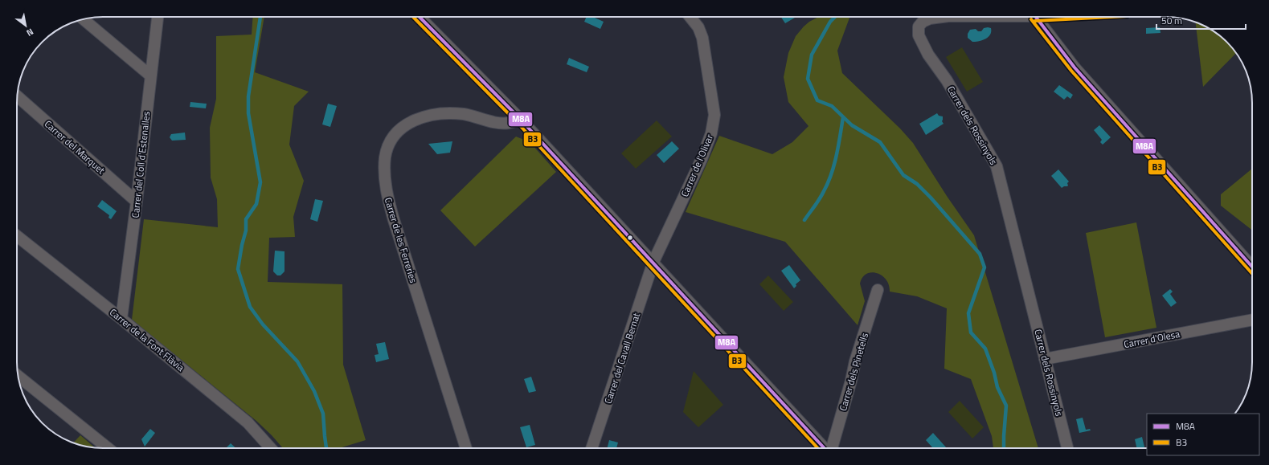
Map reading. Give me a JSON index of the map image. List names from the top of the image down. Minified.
{"streets":{"street":["Carrer dels Rossinyols","Carrer del Marquet","Carrer del Coll d'Estenalles","Carrer de l'Olivar","Carrer de les Ferreries","Carrer d'Olesa","Carrer de la Font Flàvia","Carrer del Cavall Bernat","Carrer dels Pinetells"]},"crossings":[["Carrer dels Rossinyols","Carrer d'Olesa"],["Carrer del Marquet","Carrer del Coll d'Estenalles"],["Carrer del Coll d'Estenalles","Carrer de la Font Flàvia"],["Carrer de l'Olivar","Carrer del Cavall Bernat"]],"lines":["transit line M8A","transit line B3"],"legend":["M8A","B3"],"scale_bar":"50 m","north":"bottom right"}
